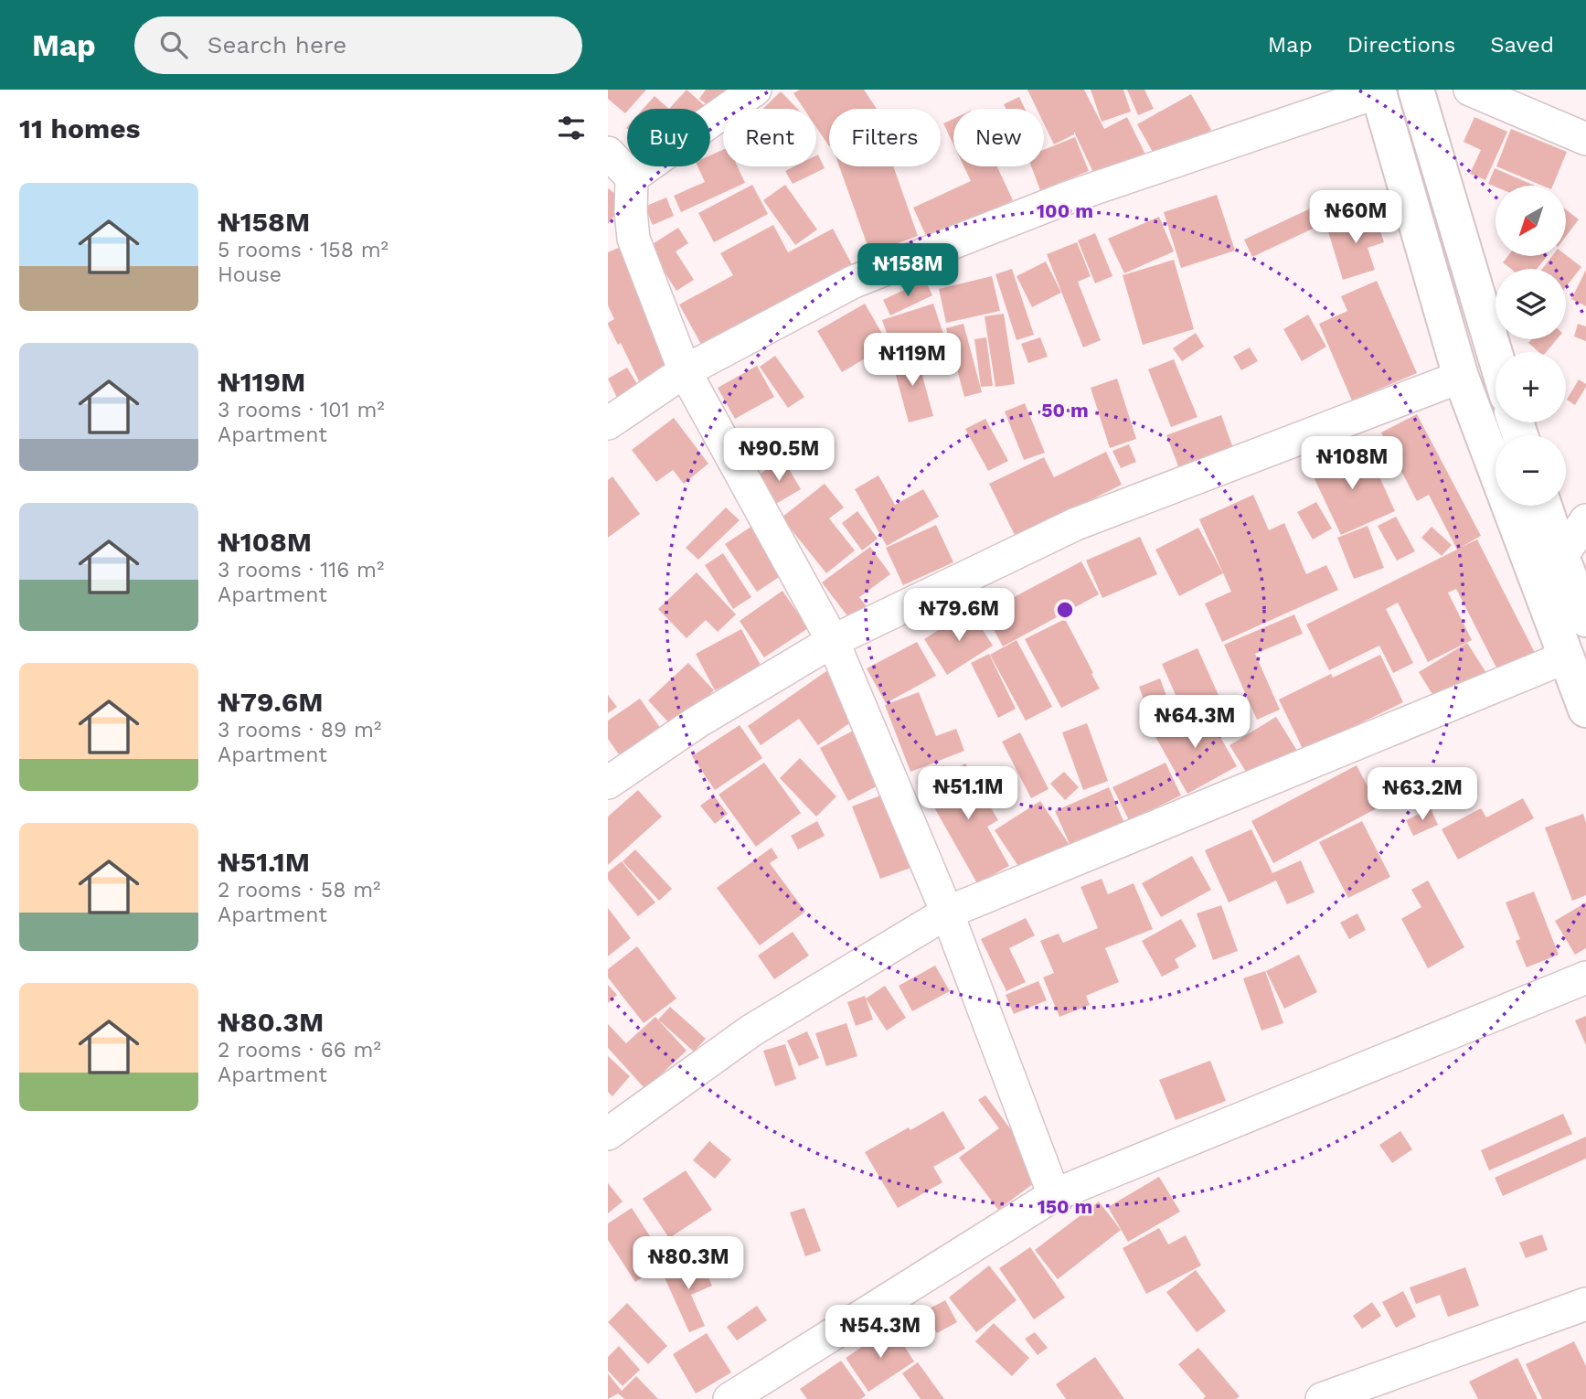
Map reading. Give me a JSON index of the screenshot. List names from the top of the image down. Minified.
{"north":"bottom left","page":{"header":"Map","search":"Search here","nav":["Map","Directions","Saved"],"heading":"11 homes","chip":["Buy","Rent","Filters","New"],"list":[{"name":"₦158M","note":"5 rooms · 158 m² · House"},{"name":"₦119M","note":"3 rooms · 101 m² · Apartment"},{"name":"₦108M","note":"3 rooms · 116 m² · Apartment"},{"name":"₦79.6M","note":"3 rooms · 89 m² · Apartment"},{"name":"₦51.1M","note":"2 rooms · 58 m² · Apartment"},{"name":"₦80.3M","note":"2 rooms · 66 m² · Apartment"}],"map_buttons":["+","−"],"price":["₦60M","₦158M","₦119M","₦90.5M","₦108M","₦79.6M","₦64.3M","₦51.1M","₦63.2M","₦80.3M","₦54.3M"]},"rings":["100 m","50 m","150 m"]}
